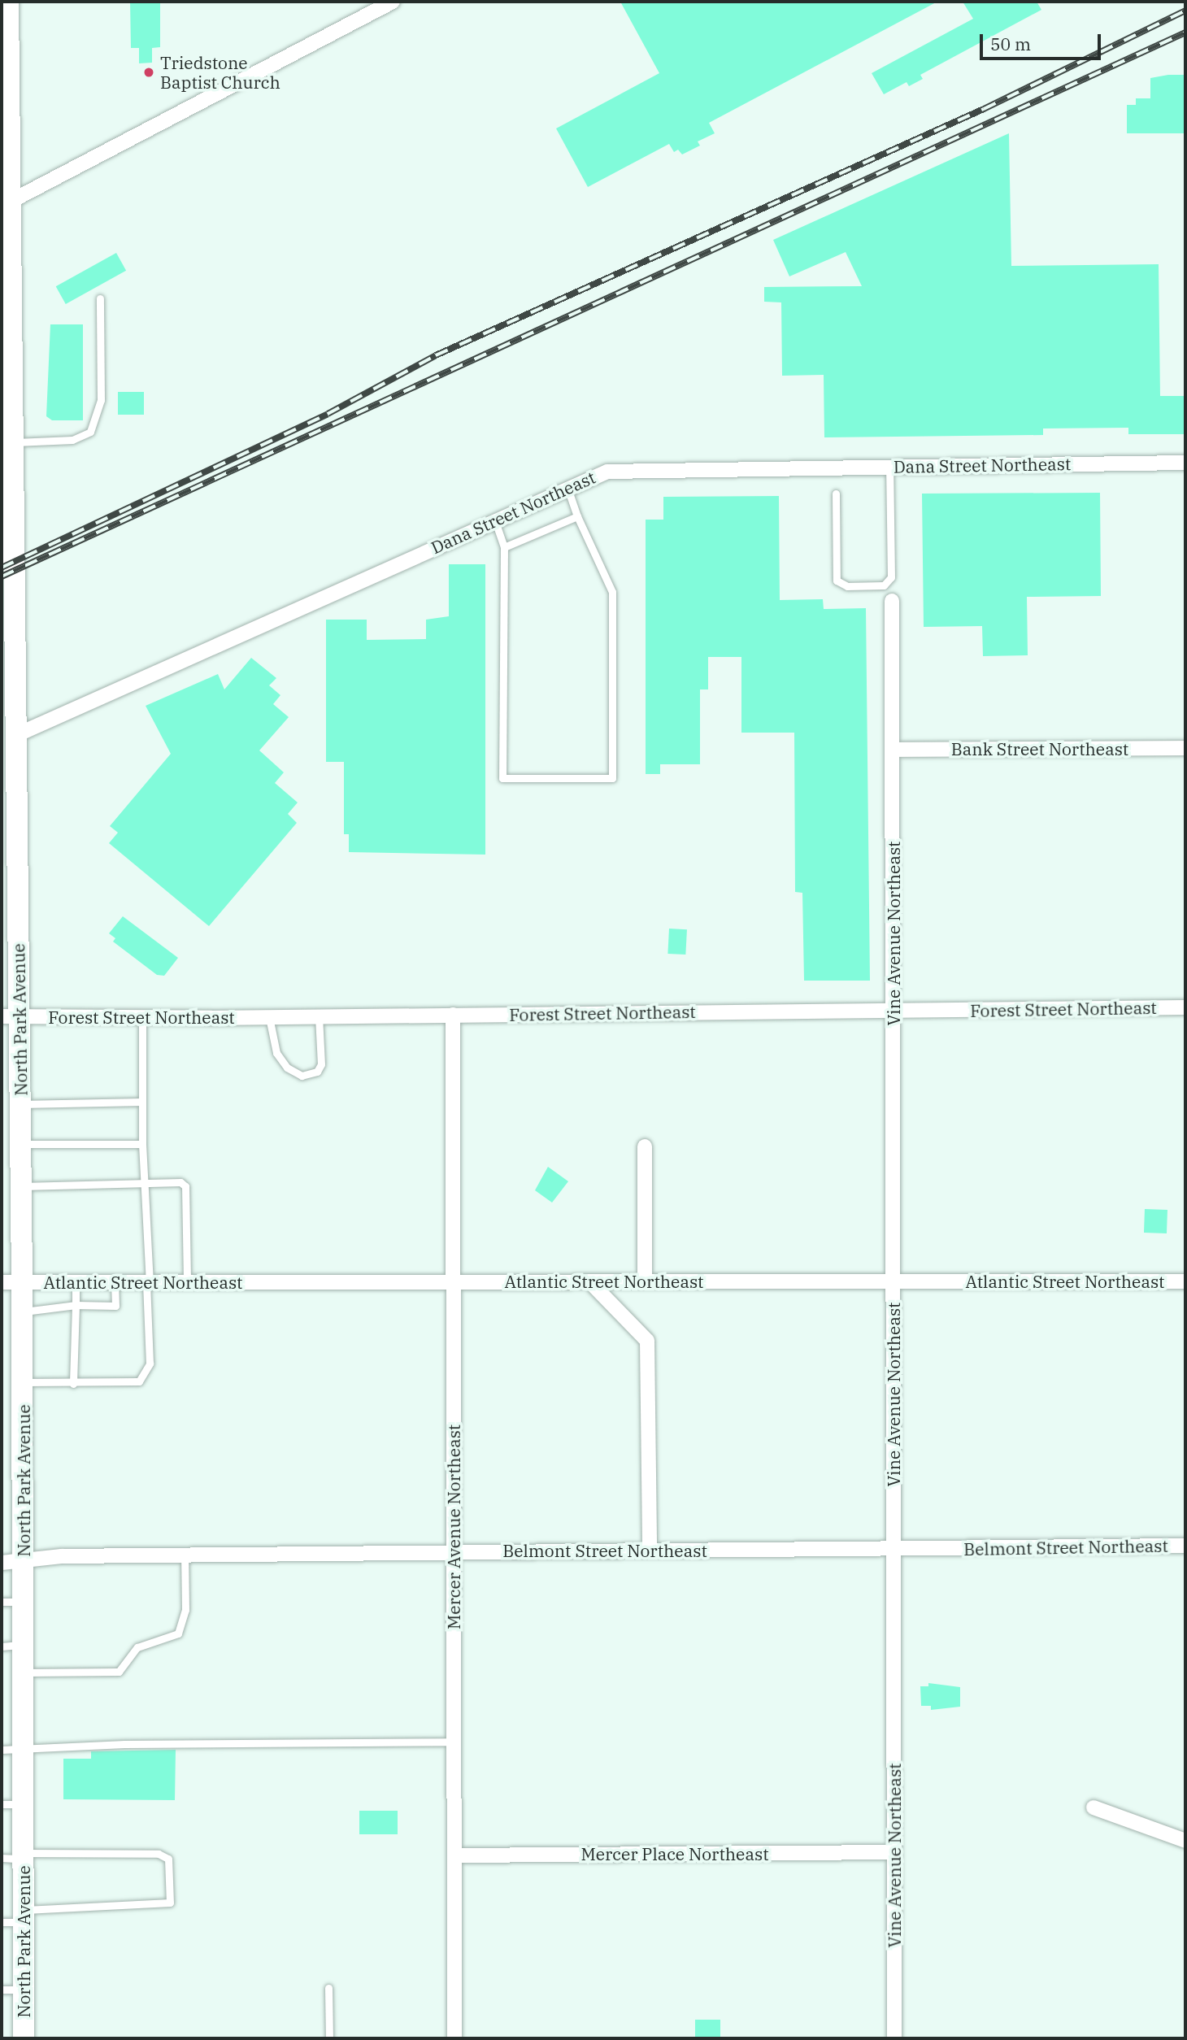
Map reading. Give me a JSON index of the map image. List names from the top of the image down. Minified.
{"streets":{"street":["Dana Street Northeast","Bank Street Northeast","Vine Avenue Northeast","Forest Street Northeast","North Park Avenue","Atlantic Street Northeast","Mercer Avenue Northeast","Belmont Street Northeast","Mercer Place Northeast"]},"crossings":[["Dana Street Northeast","North Park Avenue"],["Bank Street Northeast","Vine Avenue Northeast"],["Vine Avenue Northeast","Forest Street Northeast"],["Vine Avenue Northeast","Atlantic Street Northeast"],["Vine Avenue Northeast","Belmont Street Northeast"],["Vine Avenue Northeast","Mercer Place Northeast"],["Forest Street Northeast","North Park Avenue"],["Forest Street Northeast","Mercer Avenue Northeast"],["North Park Avenue","Atlantic Street Northeast"],["North Park Avenue","Belmont Street Northeast"],["Atlantic Street Northeast","Mercer Avenue Northeast"],["Mercer Avenue Northeast","Belmont Street Northeast"],["Mercer Avenue Northeast","Mercer Place Northeast"]],"places":["Triedstone Baptist Church"],"scale_bar":"50 m"}
